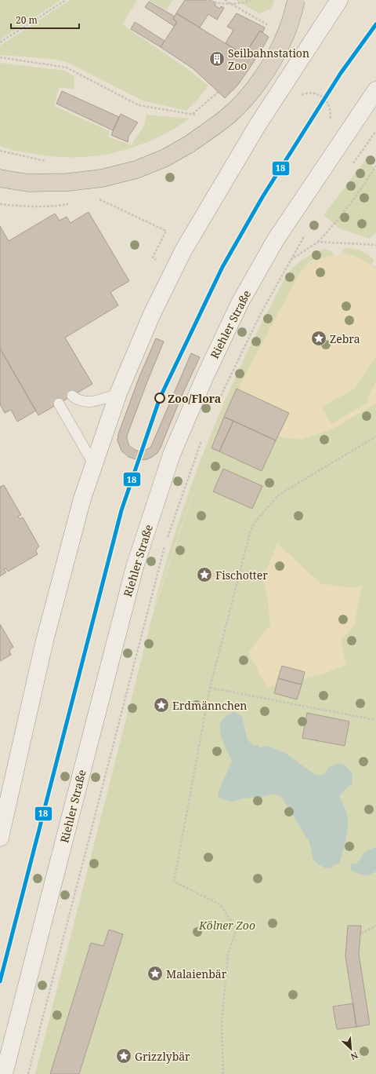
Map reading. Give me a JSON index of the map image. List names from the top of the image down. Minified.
{"streets":{"main road":["Riehler Straße"]},"parks":["Kölner Zoo"],"places":{"building":["Seilbahnstation Zoo"],"place":["Zebra","Fischotter","Erdmännchen","Malaienbär","Grizzlybär"],"other":["Zoo/Flora"]},"lines":["transit line 18"],"scale_bar":"20 m","north":"bottom right"}
